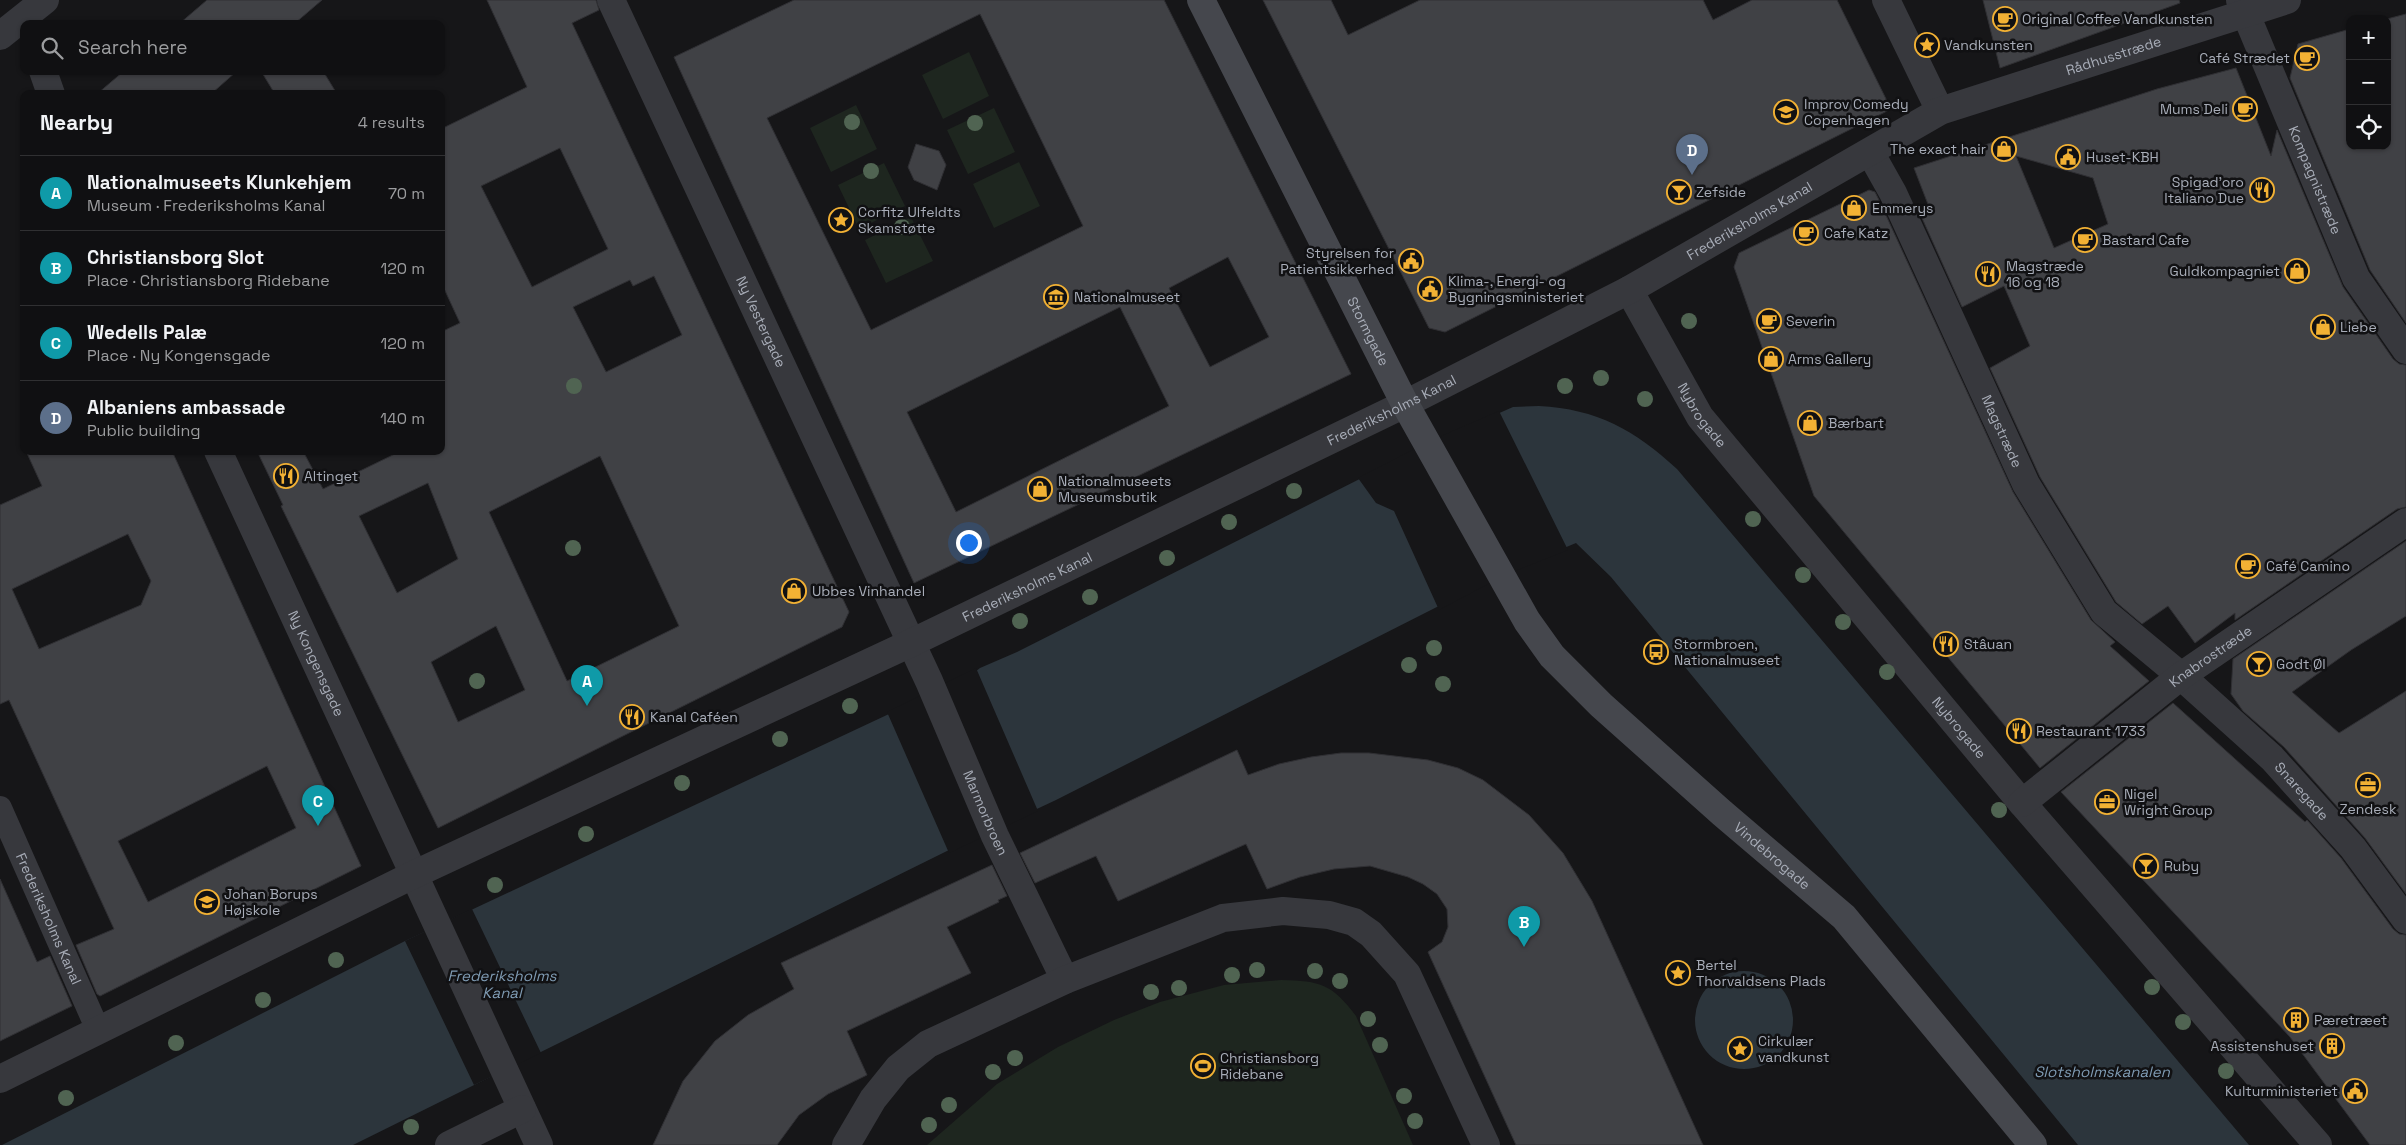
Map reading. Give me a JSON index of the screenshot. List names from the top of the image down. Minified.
{"streets":{"street":["Rådhusstræde","Kompagnistræde","Frederiksholms Kanal","Ny Vestergade","Stormgade","Nybrogade","Magstræde","Knabrostræde","Ny Kongensgade","Snaregade","Marmorbroen","Vindebrogade"]},"crossings":[["Rådhusstræde","Kompagnistræde"],["Rådhusstræde","Frederiksholms Kanal"],["Frederiksholms Kanal","Ny Vestergade"],["Frederiksholms Kanal","Stormgade"],["Frederiksholms Kanal","Nybrogade"],["Frederiksholms Kanal","Magstræde"],["Frederiksholms Kanal","Ny Kongensgade"],["Frederiksholms Kanal","Marmorbroen"],["Ny Vestergade","Marmorbroen"],["Stormgade","Vindebrogade"],["Nybrogade","Knabrostræde"],["Magstræde","Knabrostræde"],["Magstræde","Snaregade"],["Knabrostræde","Snaregade"]],"water":["Frederiksholms Kanal","Slotsholmskanalen"],"places":{"cafe":["Original Coffee Vandkunsten","Café Strædet","Mums Deli","Cafe Katz","Bastard Cafe","Severin","Café Camino"],"place":["Vandkunsten","Corfitz Ulfeldts Skamstøtte","Bertel Thorvaldsens Plads","Cirkulær vandkunst"],"school or university":["Improv Comedy Copenhagen","Johan Borups Højskole"],"shop":["The exact hair","Emmerys","Guldkompagniet","Liebe","Arms Gallery","Bærbart","Nationalmuseets Museumsbutik","Ubbes Vinhandel"],"public building":["Huset-KBH","Styrelsen for Patientsikkerhed","Klima-, Energi- og Bygningsministeriet","Kulturministeriet"],"restaurant":["Spigad'oro Italiano Due","Magstræde 16 og 18","Altinget","Stâuan","Kanal Caféen","Restaurant 1733"],"bar":["Zefside","Godt Øl","Ruby"],"museum":["Nationalmuseet"],"bus stop":["Stormbroen, Nationalmuseet"],"office":["Zendesk","Nigel Wright Group"],"building":["Pæretræet","Assistenshuset"],"sports":["Christiansborg Ridebane"]},"page":{"map_buttons":["+","−"],"search":"Search here","heading":["Nearby","4 results"],"pins":["D","A","C","B"],"list":[{"mark":"A","name":"Nationalmuseets Klunkehjem","note":"Museum · Frederiksholms Kanal","value":"70 m"},{"mark":"B","name":"Christiansborg Slot","note":"Place · Christiansborg Ridebane","value":"120 m"},{"mark":"C","name":"Wedells Palæ","note":"Place · Ny Kongensgade","value":"120 m"},{"mark":"D","name":"Albaniens ambassade","note":"Public building","value":"140 m"}]}}
